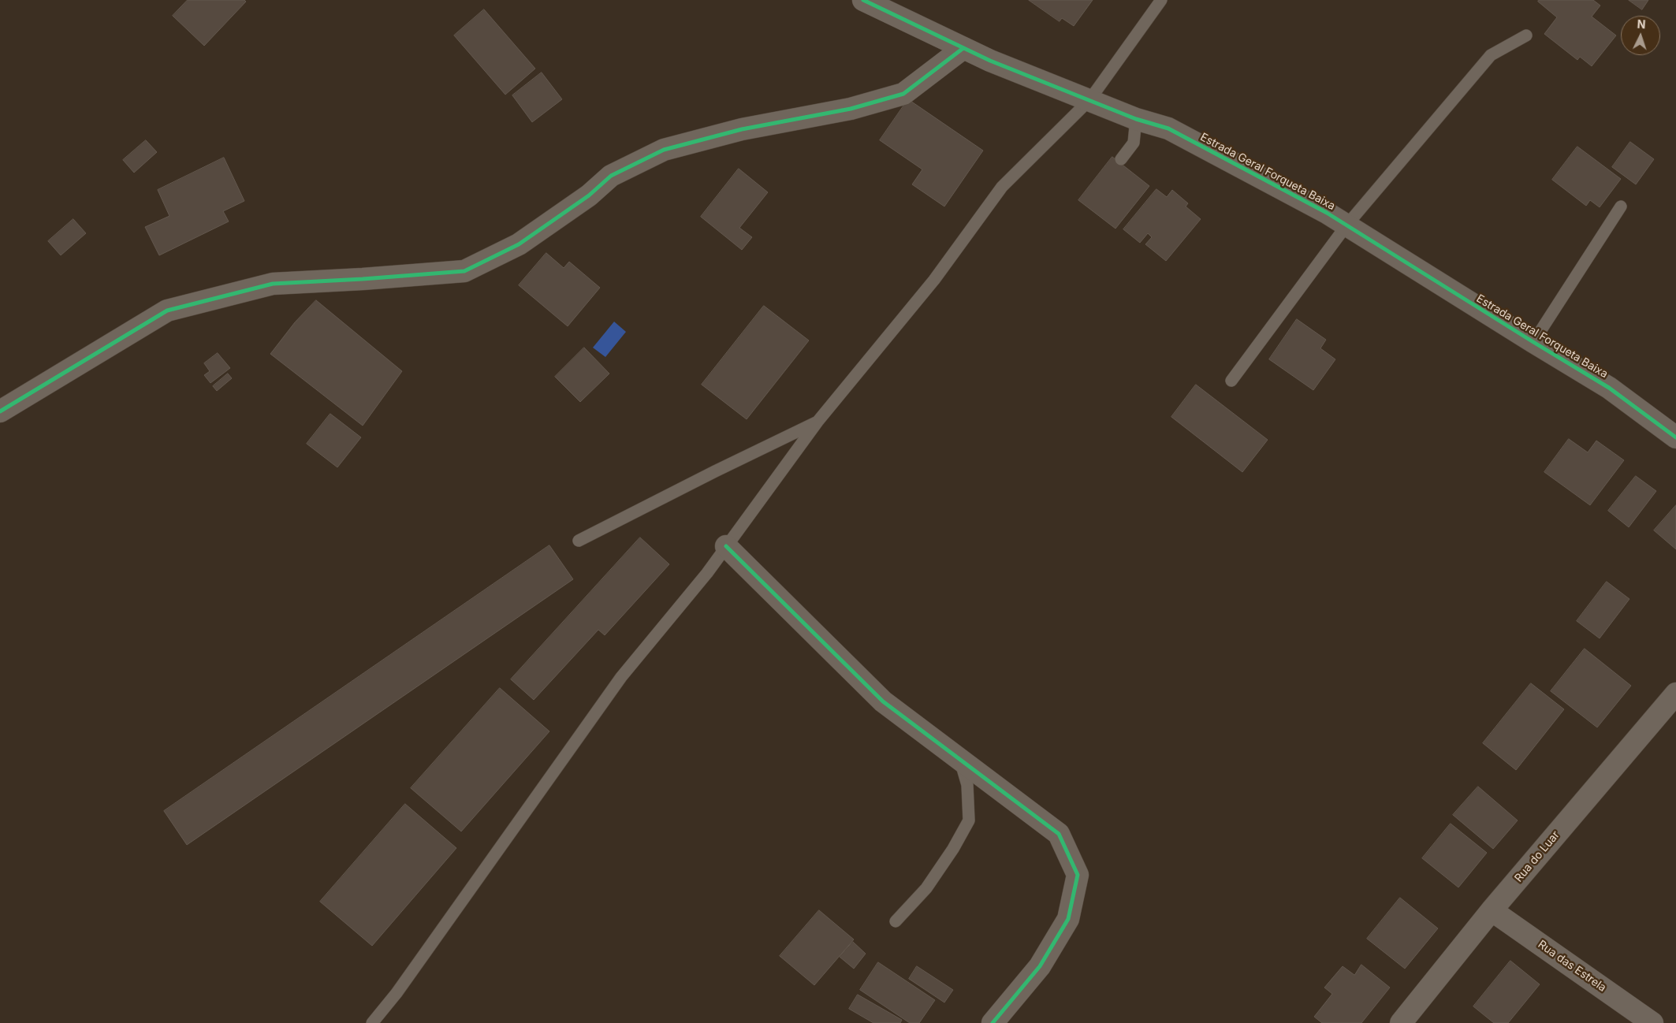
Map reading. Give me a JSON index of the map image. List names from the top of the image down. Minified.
{"streets":{"street":["Estrada Geral Forqueta Baixa","Rua do Luar","Rua das Estrela"]},"crossings":[["Rua do Luar","Rua das Estrela"]],"north":"top"}
